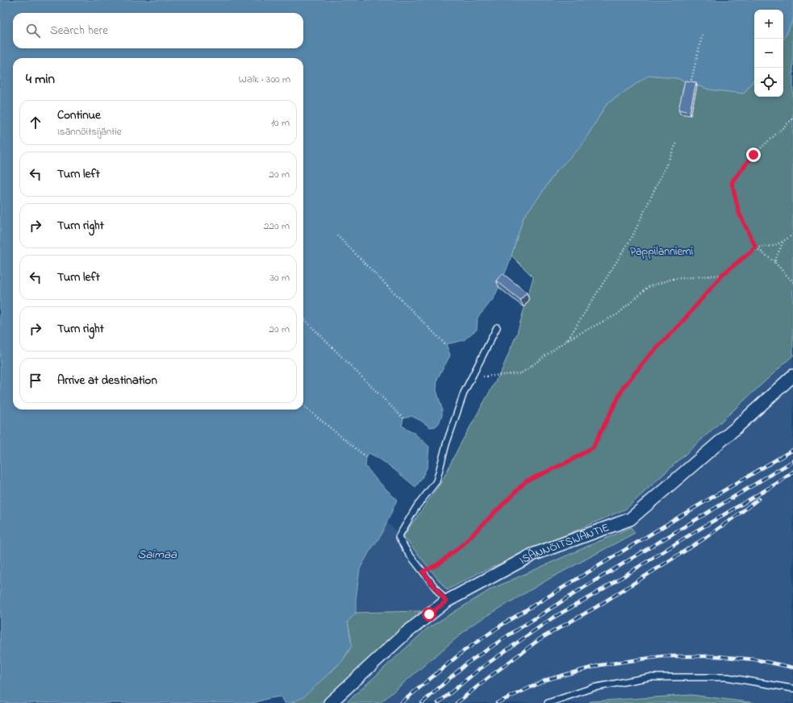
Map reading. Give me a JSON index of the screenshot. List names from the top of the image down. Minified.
{"streets":{"street":["ISÄNNÖITSIJÄNTIE"]},"water":["Saimaa"],"parks":["Pappilanniemi"],"page":{"map_buttons":["+","−"],"search":"Search here","heading":["4 min","Walk · 300 m"],"list":[["Continue","Isännöitsijäntie","10 m"],["Turn left","20 m"],["Turn right","220 m"],["Turn left","30 m"],["Turn right","20 m"],"Arrive at destination"]}}
